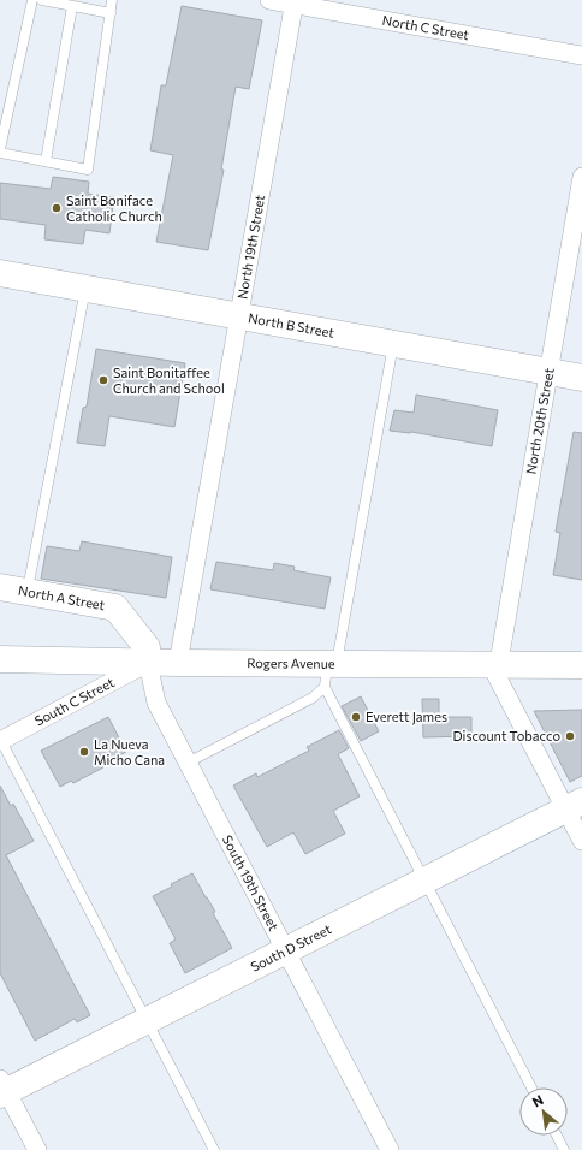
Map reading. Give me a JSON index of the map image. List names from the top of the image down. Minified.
{"streets":{"street":["North C Street","North 19th Street","North B Street","North 20th Street","North A Street","Rogers Avenue","South C Street","South 19th Street","South D Street"]},"crossings":[["North C Street","North 19th Street"],["North 19th Street","North B Street"],["North 19th Street","Rogers Avenue"],["North B Street","North 20th Street"],["North 20th Street","Rogers Avenue"],["North 20th Street","South D Street"],["North A Street","Rogers Avenue"],["North A Street","South C Street"],["North A Street","South 19th Street"],["Rogers Avenue","South C Street"],["Rogers Avenue","South 19th Street"],["South C Street","South 19th Street"],["South 19th Street","South D Street"]],"places":["Saint Boniface Catholic Church","Saint Bonitaffee Church and School","Everett James","Discount Tobacco","La Nueva Micho Cana"],"north":"top left"}
